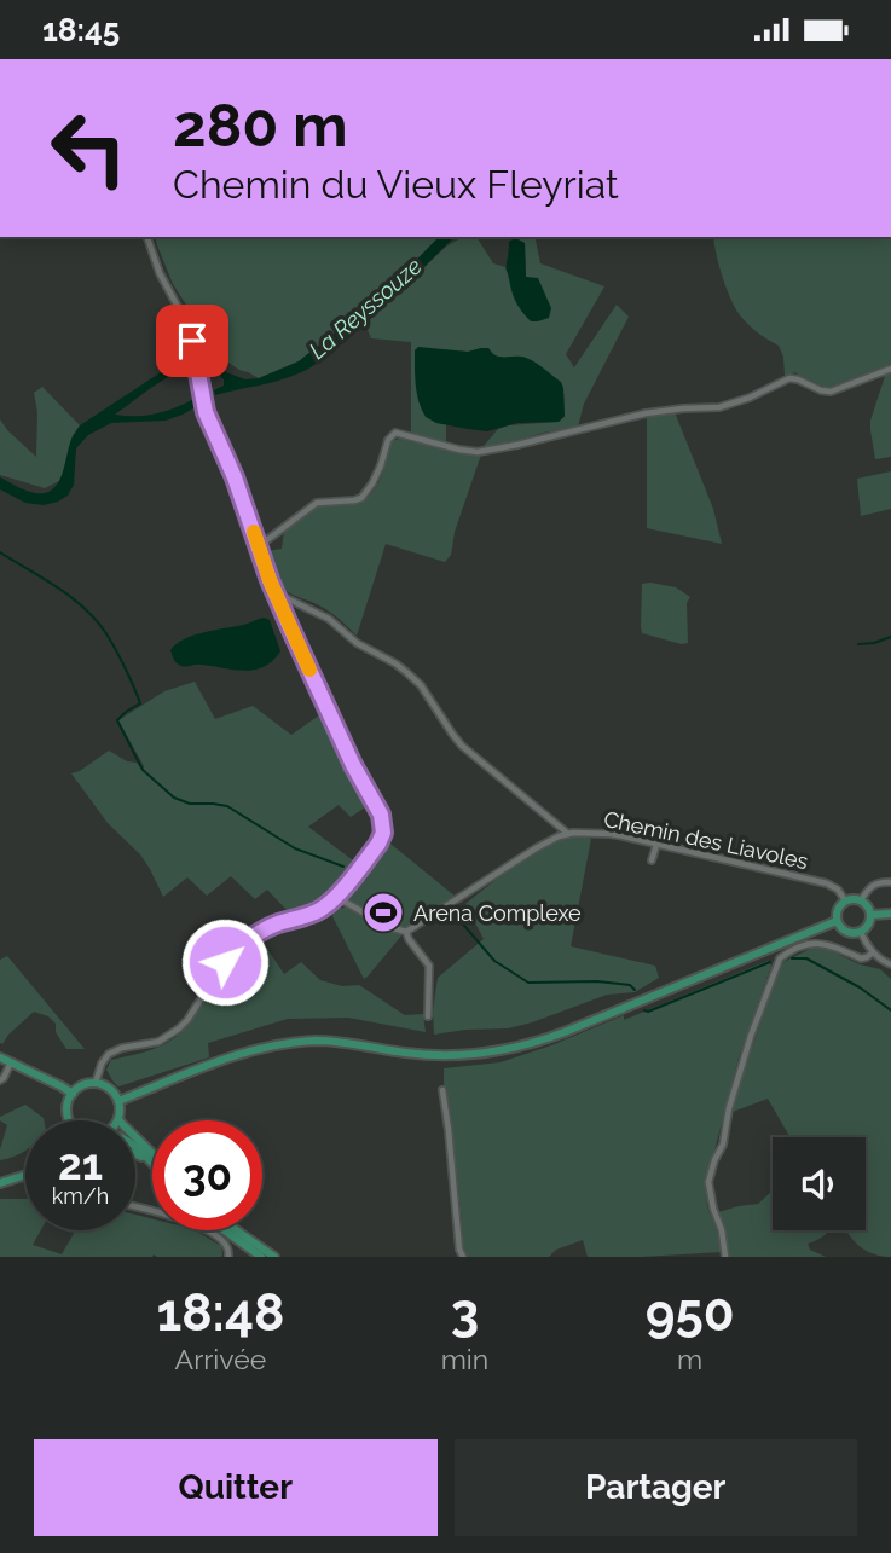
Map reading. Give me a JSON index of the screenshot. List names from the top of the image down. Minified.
{"streets":{"street":["Chemin des Liavoles"]},"water":["La Reyssouze"],"places":{"sports":["Arena Complexe"]},"page":{"status":"18:45","turn":["280 m","Chemin du Vieux Fleyriat"],"speed":"21 km/h","limit":"30","eta":["18:48","Arrivée","3","min","950","m"],"buttons":["Quitter","Partager"]}}
